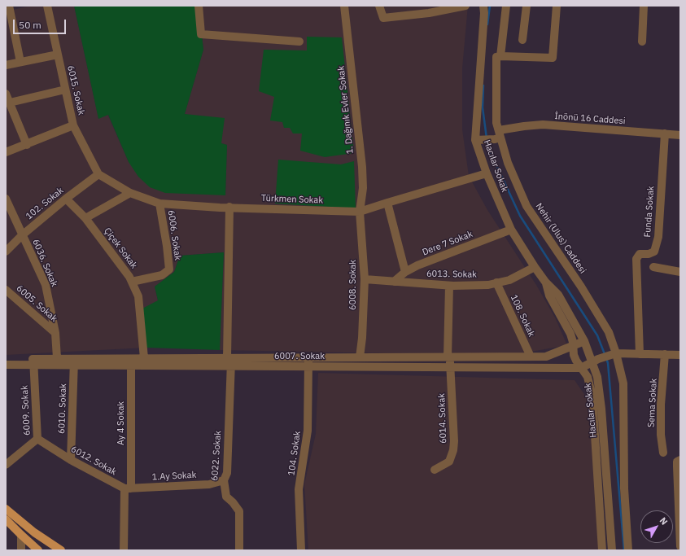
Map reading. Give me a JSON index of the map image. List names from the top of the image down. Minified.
{"streets":{"street":["6015. Sokak","1. Dağınık Evler Sokak","İnönü 16 Caddesi","Hacılar Sokak","Türkmen Sokak","102. Sokak","Funda Sokak","6006. Sokak","Nehir (Ulus) Caddesi","Dere 7 Sokak","Çiçek Sokak","6036. Sokak","6013. Sokak","6008. Sokak","6005. Sokak","108. Sokak","6007. Sokak","Sema Sokak","6010. Sokak","6009. Sokak","6014. Sokak","Ay 4 Sokak","104. Sokak","6022. Sokak","6012. Sokak","1.Ay Sokak"]},"crossings":[["6015. Sokak","Türkmen Sokak"],["6015. Sokak","102. Sokak"],["1. Dağınık Evler Sokak","Türkmen Sokak"],["1. Dağınık Evler Sokak","6008. Sokak"],["İnönü 16 Caddesi","Hacılar Sokak"],["İnönü 16 Caddesi","Funda Sokak"],["İnönü 16 Caddesi","Nehir (Ulus) Caddesi"],["Hacılar Sokak","Türkmen Sokak"],["Hacılar Sokak","Dere 7 Sokak"],["Hacılar Sokak","6013. Sokak"],["Hacılar Sokak","6007. Sokak"],["Türkmen Sokak","102. Sokak"],["Türkmen Sokak","6006. Sokak"],["Türkmen Sokak","6008. Sokak"],["Türkmen Sokak","6022. Sokak"],["102. Sokak","Çiçek Sokak"],["102. Sokak","6036. Sokak"],["6006. Sokak","Çiçek Sokak"],["Nehir (Ulus) Caddesi","6007. Sokak"],["Dere 7 Sokak","6013. Sokak"],["Çiçek Sokak","6007. Sokak"],["6036. Sokak","6005. Sokak"],["6036. Sokak","6007. Sokak"],["6013. Sokak","6008. Sokak"],["6013. Sokak","108. Sokak"],["6013. Sokak","6014. Sokak"],["6008. Sokak","6007. Sokak"],["108. Sokak","6007. Sokak"],["6007. Sokak","6010. Sokak"],["6007. Sokak","6009. Sokak"],["6007. Sokak","6014. Sokak"],["6007. Sokak","Ay 4 Sokak"],["6007. Sokak","104. Sokak"],["6007. Sokak","6022. Sokak"],["6010. Sokak","6012. Sokak"],["6009. Sokak","6012. Sokak"],["Ay 4 Sokak","6012. Sokak"],["Ay 4 Sokak","1.Ay Sokak"],["6022. Sokak","1.Ay Sokak"],["6012. Sokak","1.Ay Sokak"]],"scale_bar":"50 m","north":"top right"}
